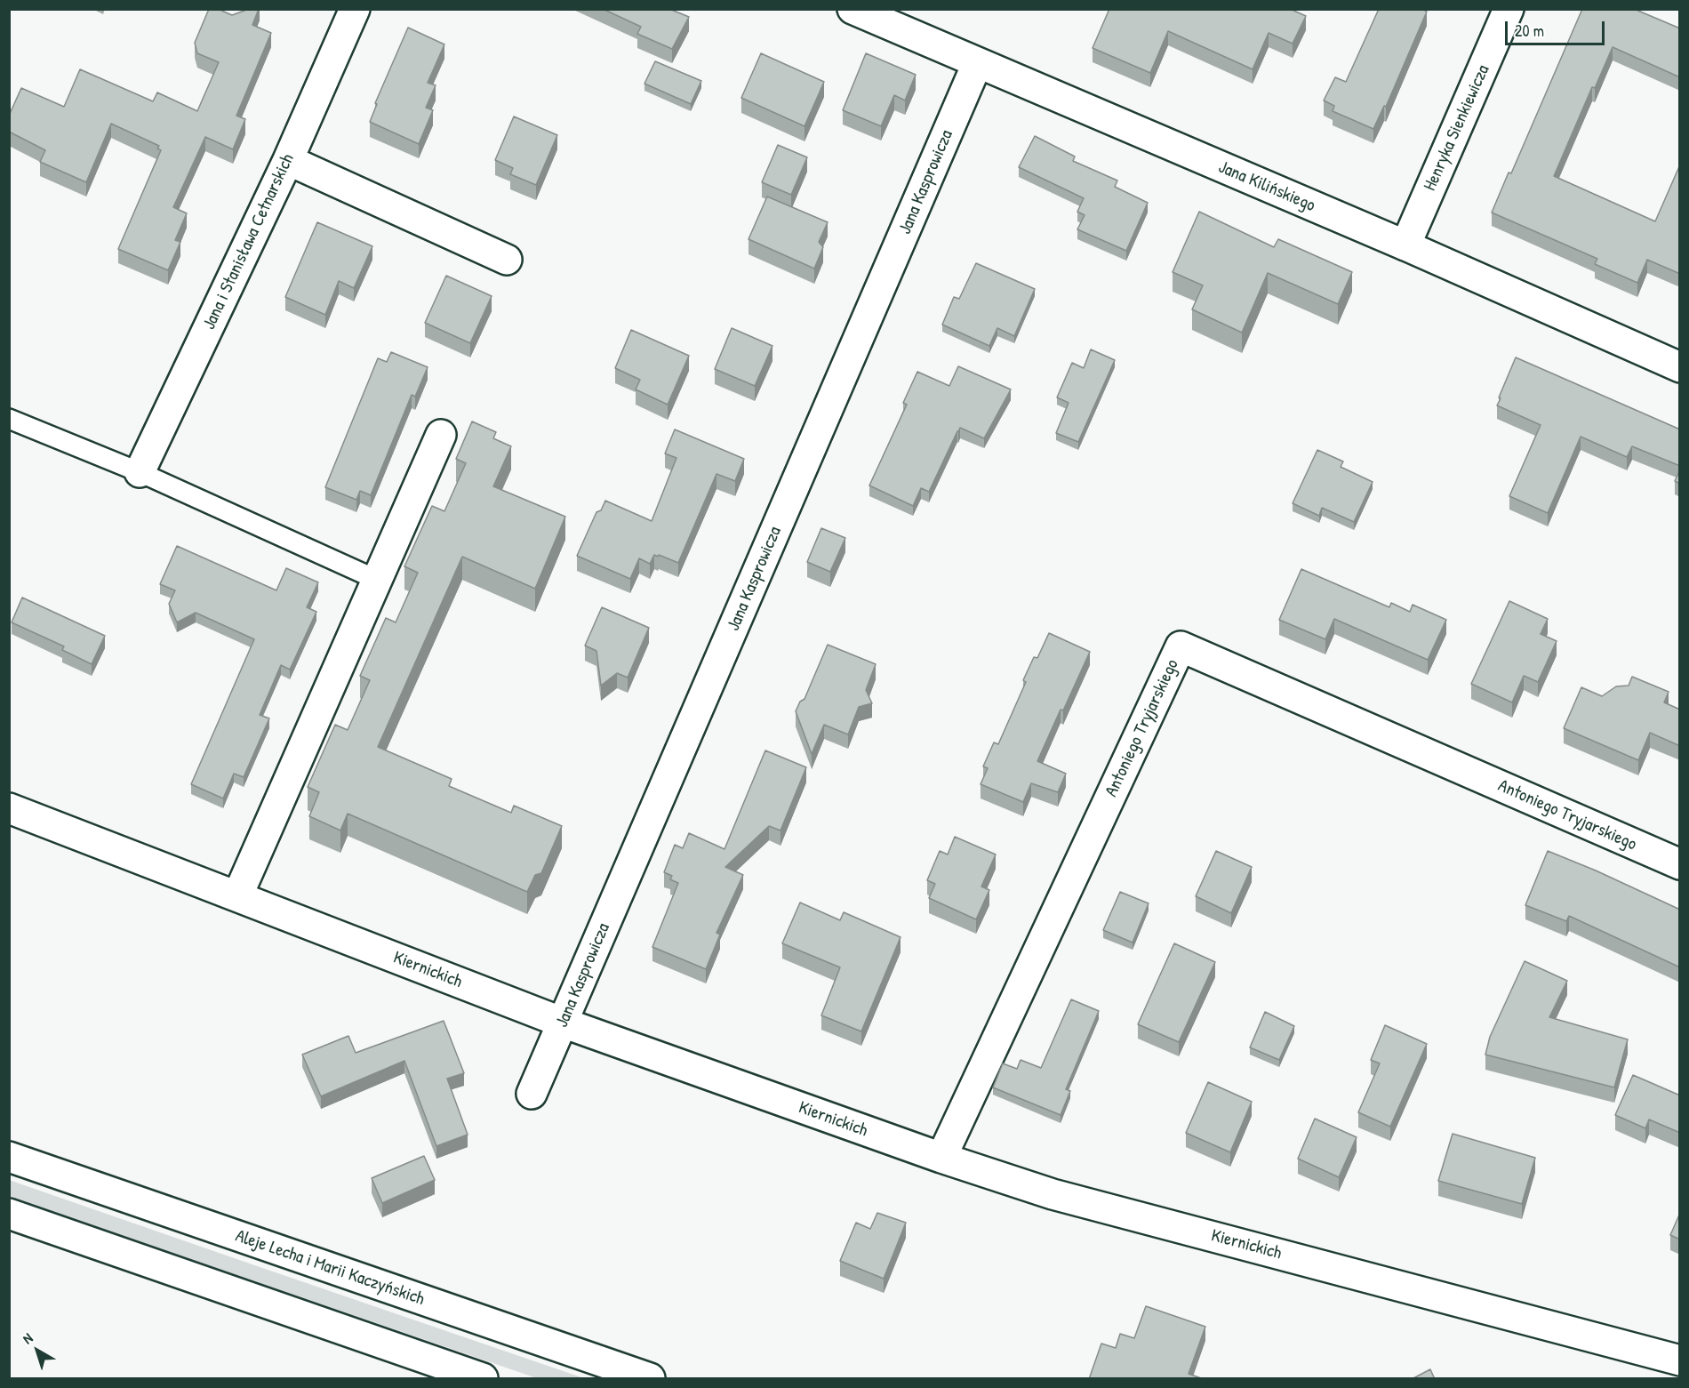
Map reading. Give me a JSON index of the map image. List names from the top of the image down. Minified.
{"streets":{"street":["Henryka Sienkiewicza","Jana Kasprowicza","Jana Kilińskiego","Jana i Stanisława Cetnarskich","Antoniego Tryjarskiego","Kiernickich","Aleje Lecha i Marii Kaczyńskich"]},"crossings":[["Henryka Sienkiewicza","Jana Kilińskiego"],["Jana Kasprowicza","Jana Kilińskiego"],["Jana Kasprowicza","Kiernickich"],["Antoniego Tryjarskiego","Kiernickich"]],"scale_bar":"20 m","north":"top left"}
